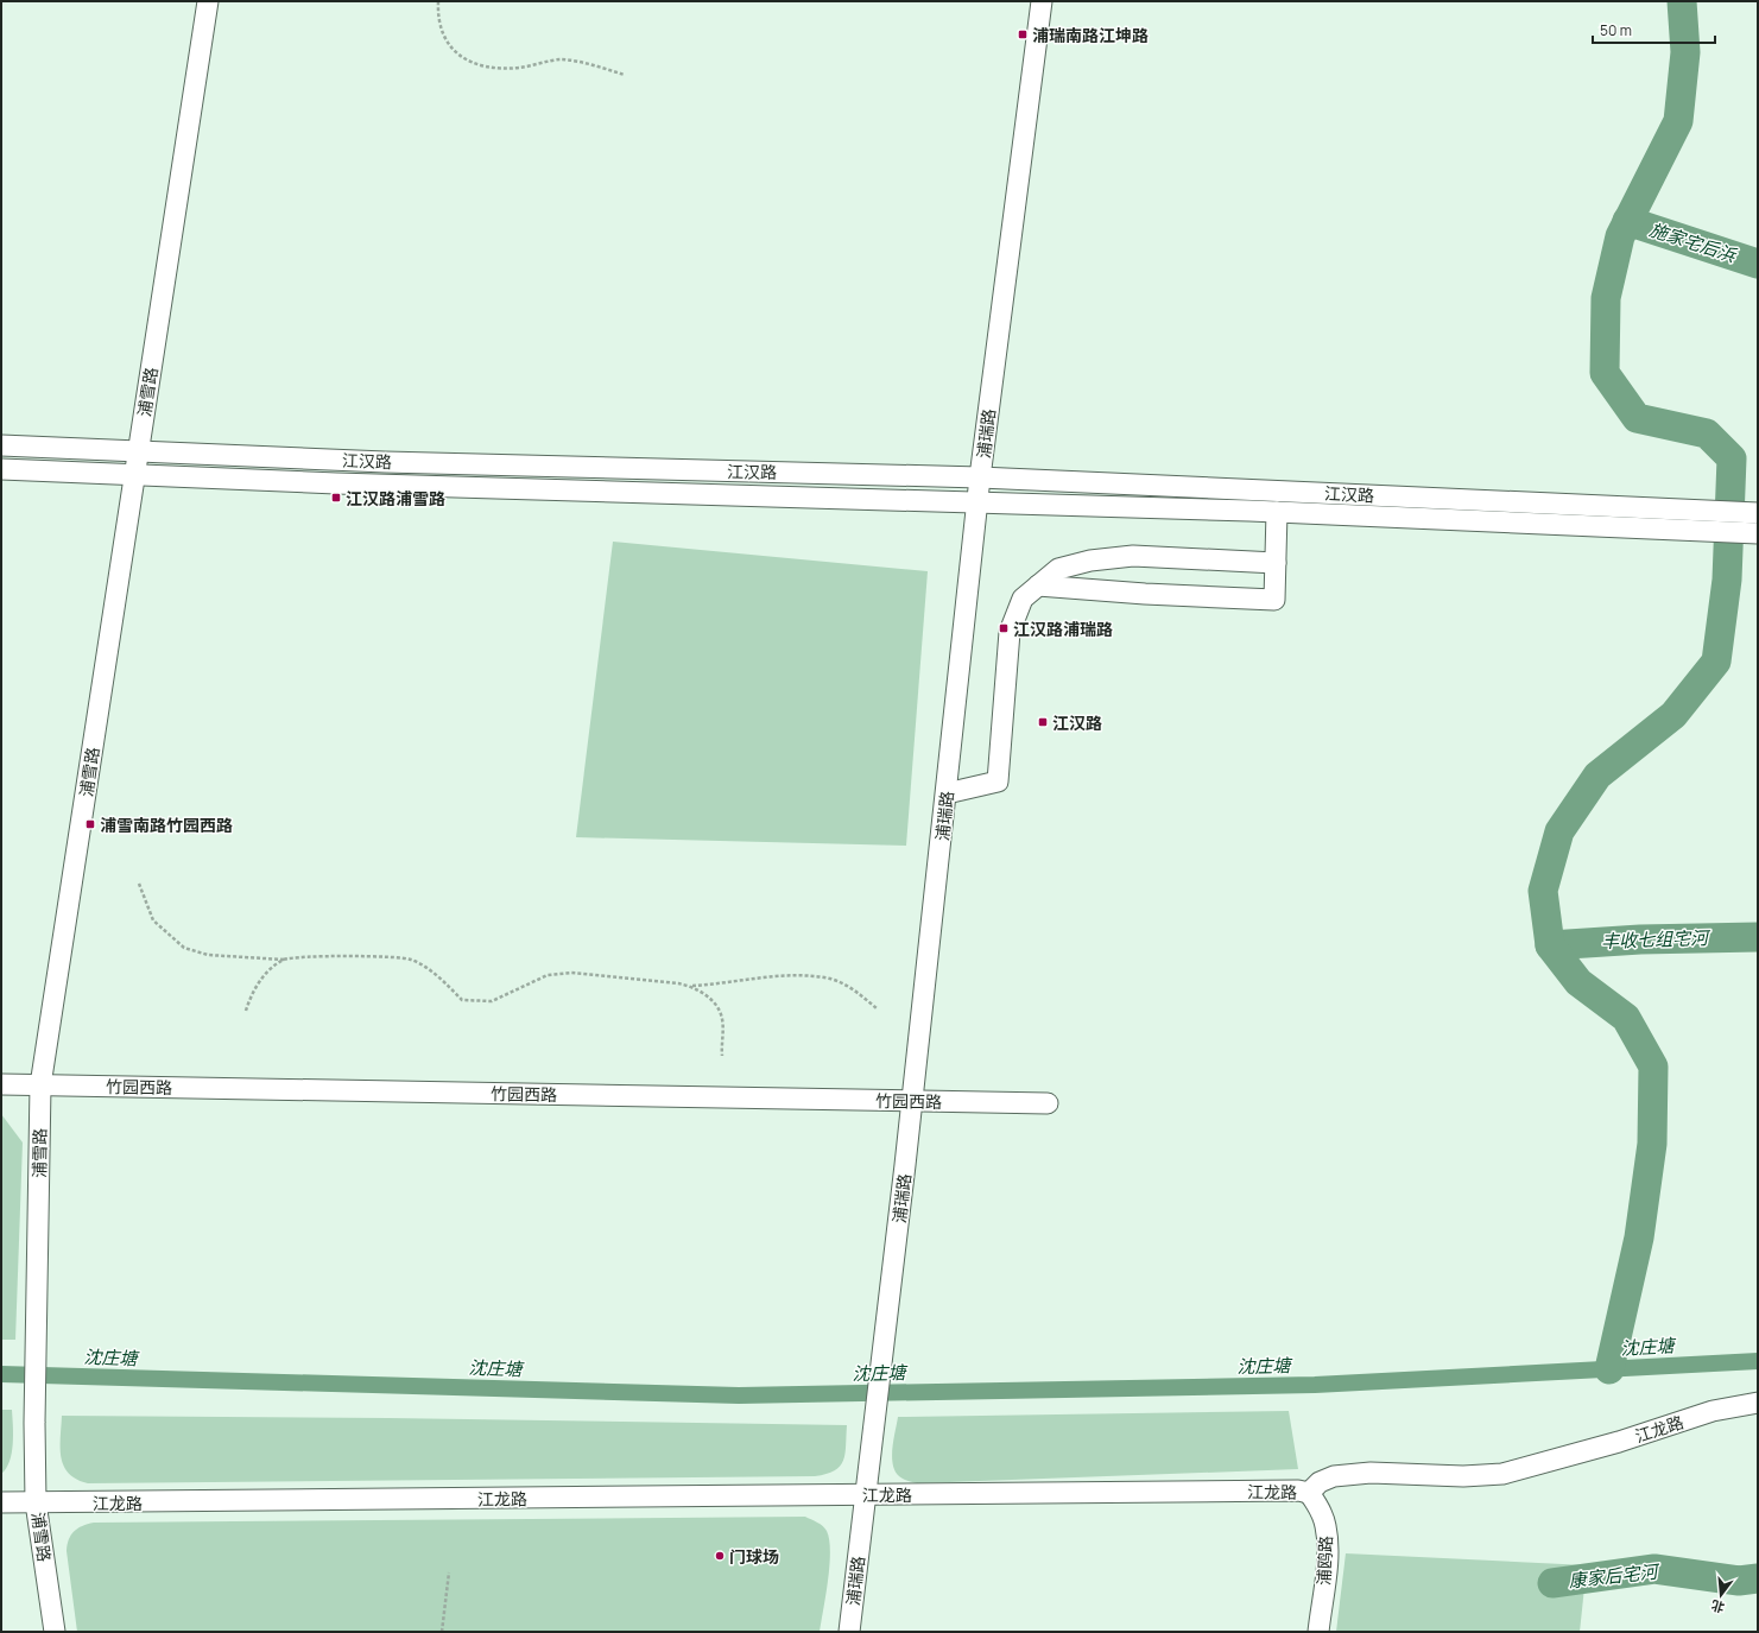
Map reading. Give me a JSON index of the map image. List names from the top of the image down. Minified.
{"streets":{"street":["浦雪路","浦瑞路","江汉路","竹园西路","江龙路","浦鸥路"]},"crossings":[["浦雪路","江汉路"],["浦雪路","竹园西路"],["浦雪路","江龙路"],["浦瑞路","江汉路"],["浦瑞路","竹园西路"],["浦瑞路","江龙路"],["江龙路","浦鸥路"]],"water":["施家宅后浜","丰收七组宅河","沈庄塘","康家后宅河"],"places":{"transit":["浦瑞南路江坤路","江汉路浦雪路","江汉路浦瑞路","江汉路","浦雪南路竹园西路"],"other":["门球场"]},"scale_bar":"50 m","north":"bottom"}
